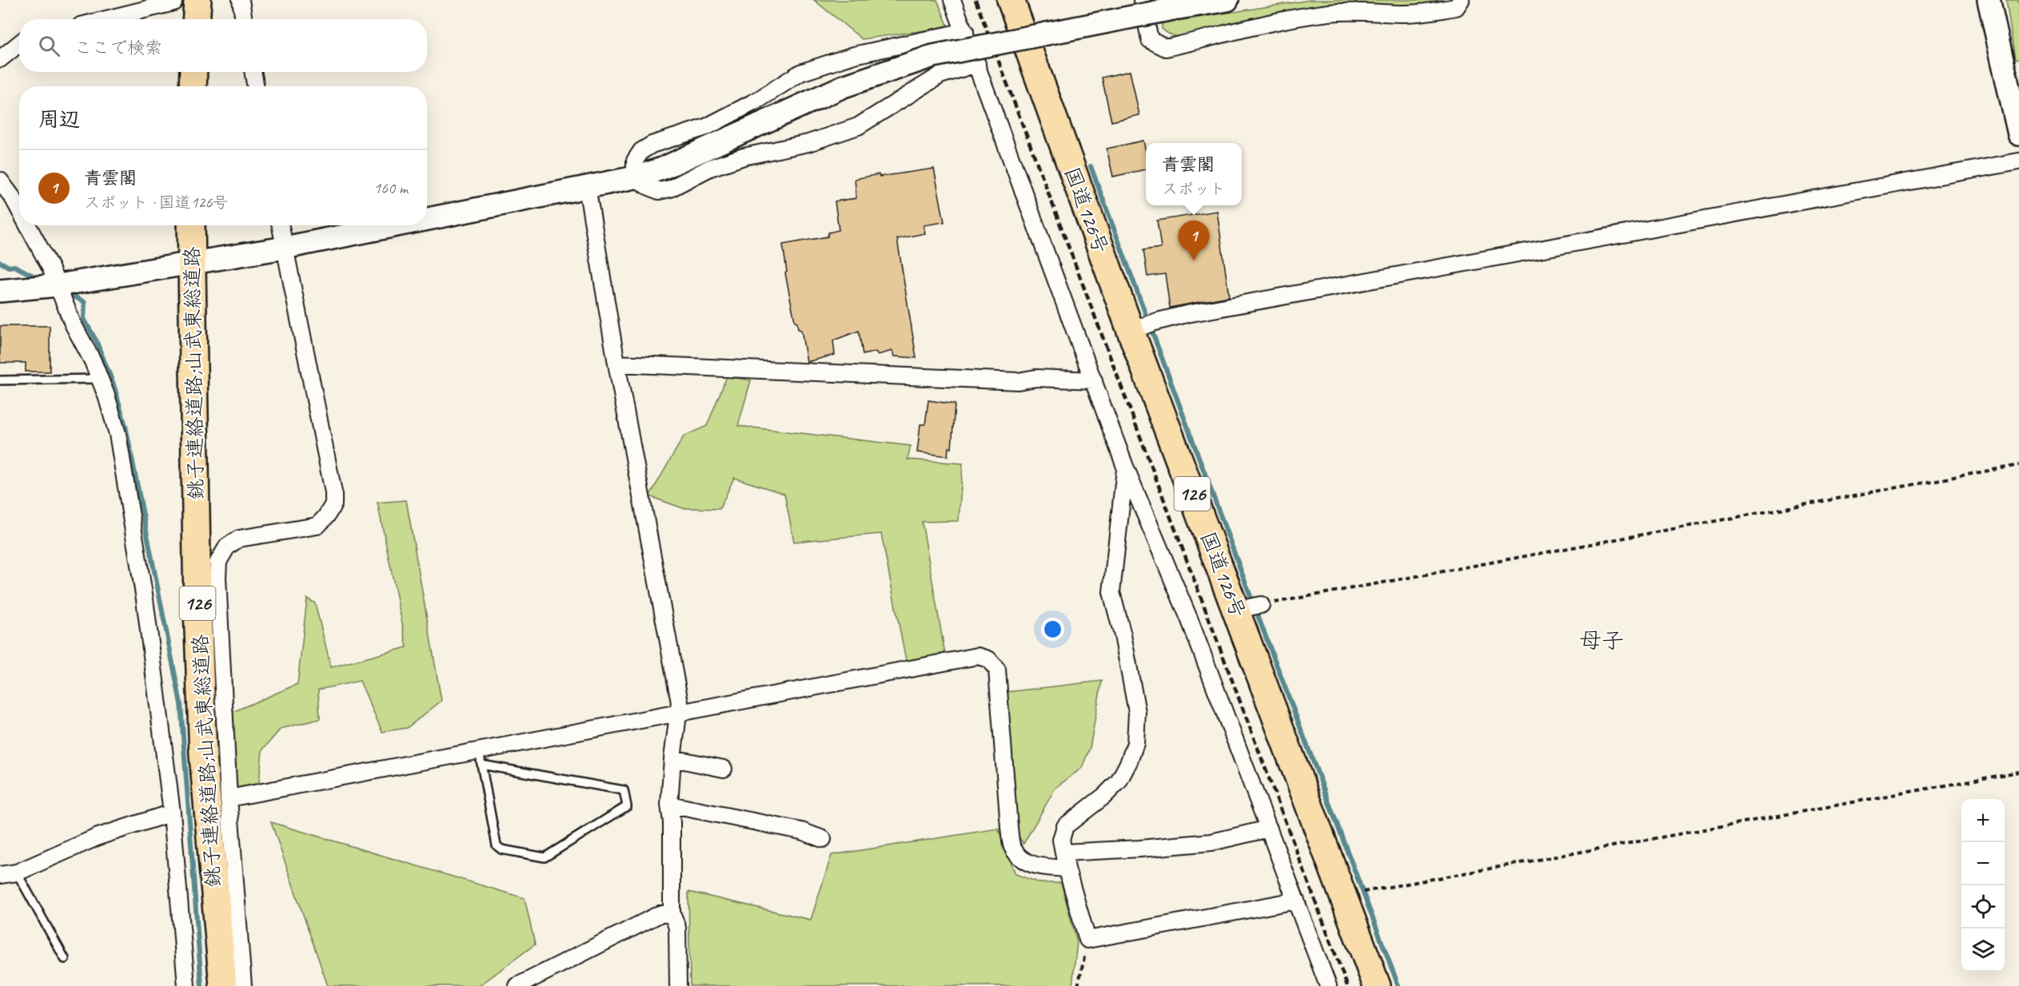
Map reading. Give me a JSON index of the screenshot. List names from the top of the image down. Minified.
{"streets":{"highway":["国道126号","銚子連絡道路;山武東総道路","126"]},"districts":["母子"],"page":{"search":"ここで検索","heading":"周辺","popup":["青雲閣","スポット"],"list":[{"mark":"1","name":"青雲閣","note":"スポット · 国道126号","value":"160 m"}],"pins":"1","map_buttons":["+","−"]}}
